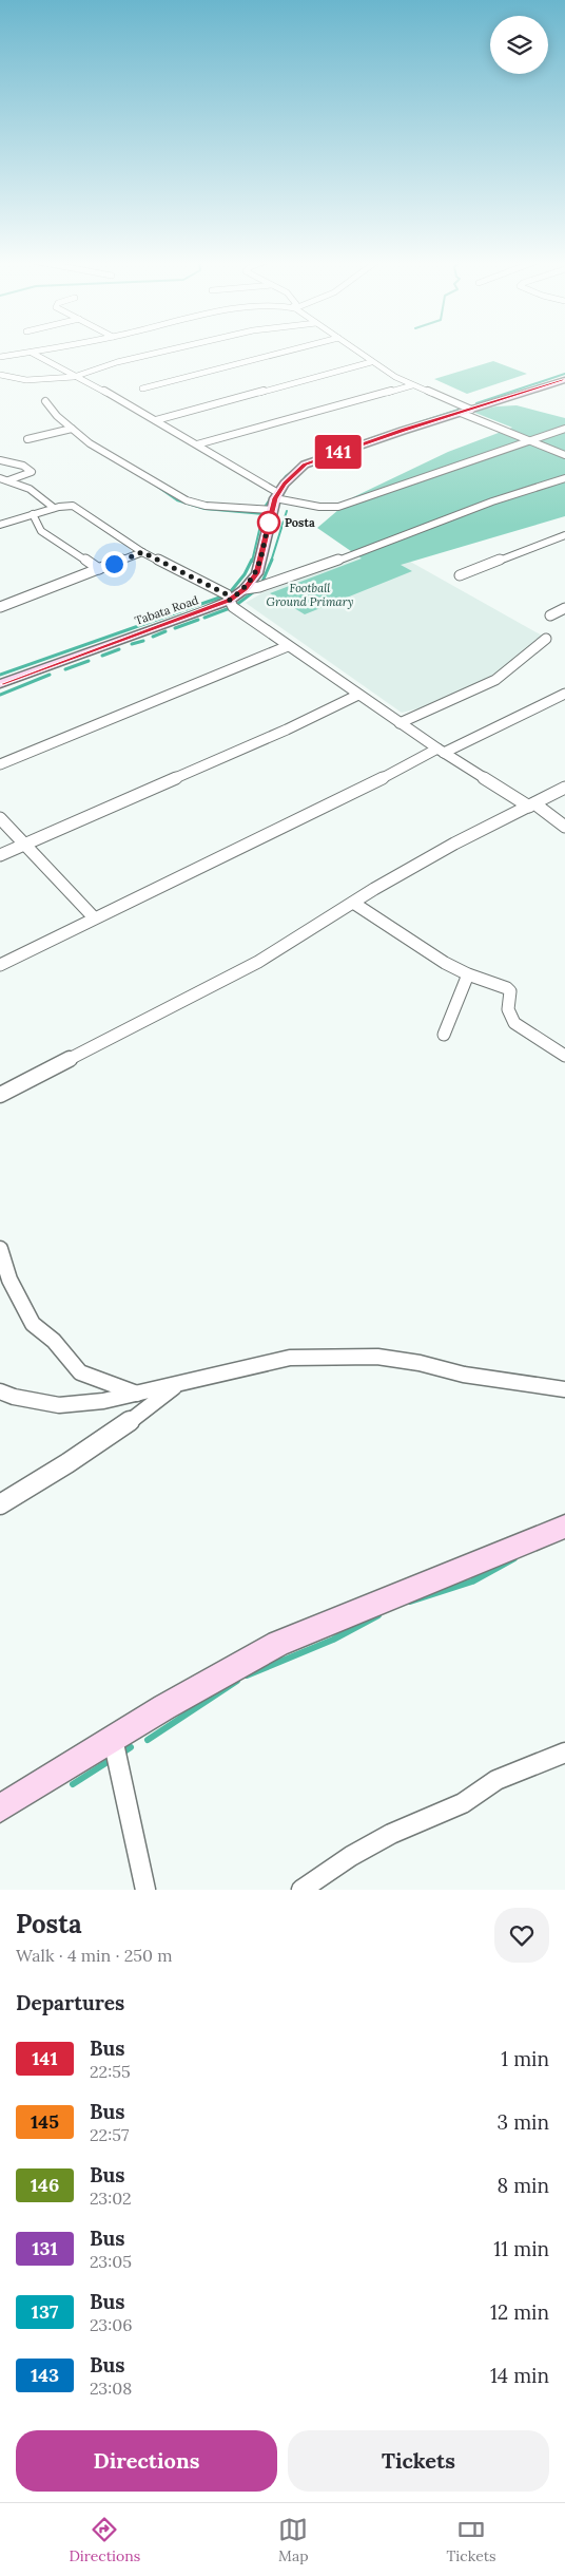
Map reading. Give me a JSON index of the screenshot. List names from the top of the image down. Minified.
{"streets":{"main road":["Tabata Road"]},"parks":["Football Ground Primary"],"places":["Posta"],"lines":["bus line 141"],"page":{"on_map":"141","heading":[["Posta","Walk · 4 min · 250 m"],"Departures"],"list":[{"mark":"141","name":"Bus","note":"22:55","value":"1 min"},{"mark":"145","name":"Bus","note":"22:57","value":"3 min"},{"mark":"146","name":"Bus","note":"23:02","value":"8 min"},{"mark":"131","name":"Bus","note":"23:05","value":"11 min"},{"mark":"137","name":"Bus","note":"23:06","value":"12 min"},{"mark":"143","name":"Bus","note":"23:08","value":"14 min"}],"buttons":["Directions","Tickets"],"tabs":["Directions","Map","Tickets"]}}
